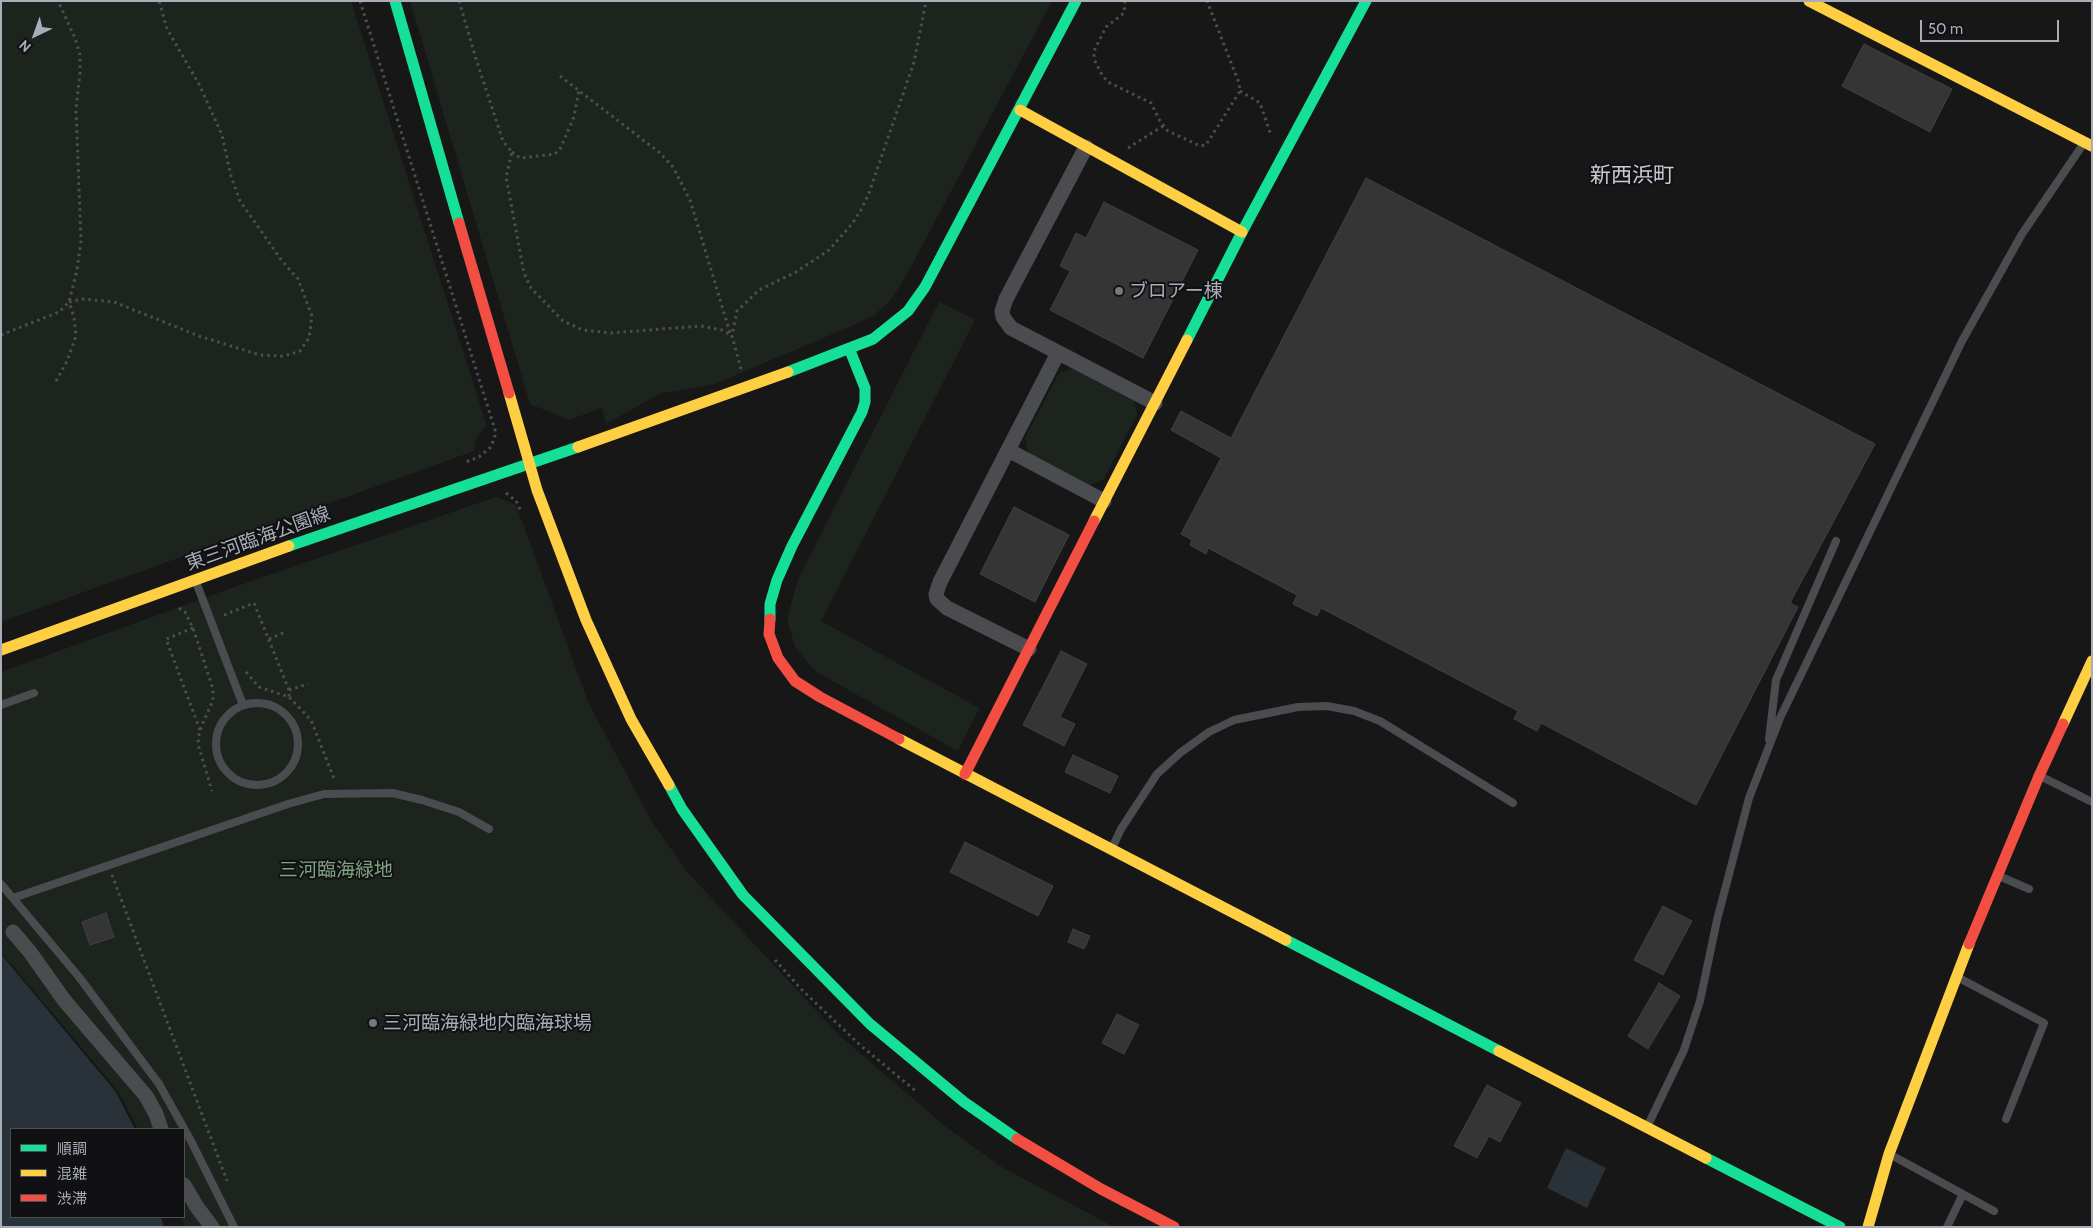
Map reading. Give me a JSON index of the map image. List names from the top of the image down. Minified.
{"streets":{"street":["東三河臨海公園線"]},"districts":["新西浜町"],"parks":["三河臨海緑地"],"places":["ブロアー棟","三河臨海緑地内臨海球場"],"legend":["順調","混雑","渋滞"],"scale_bar":"50 m","north":"bottom left"}
